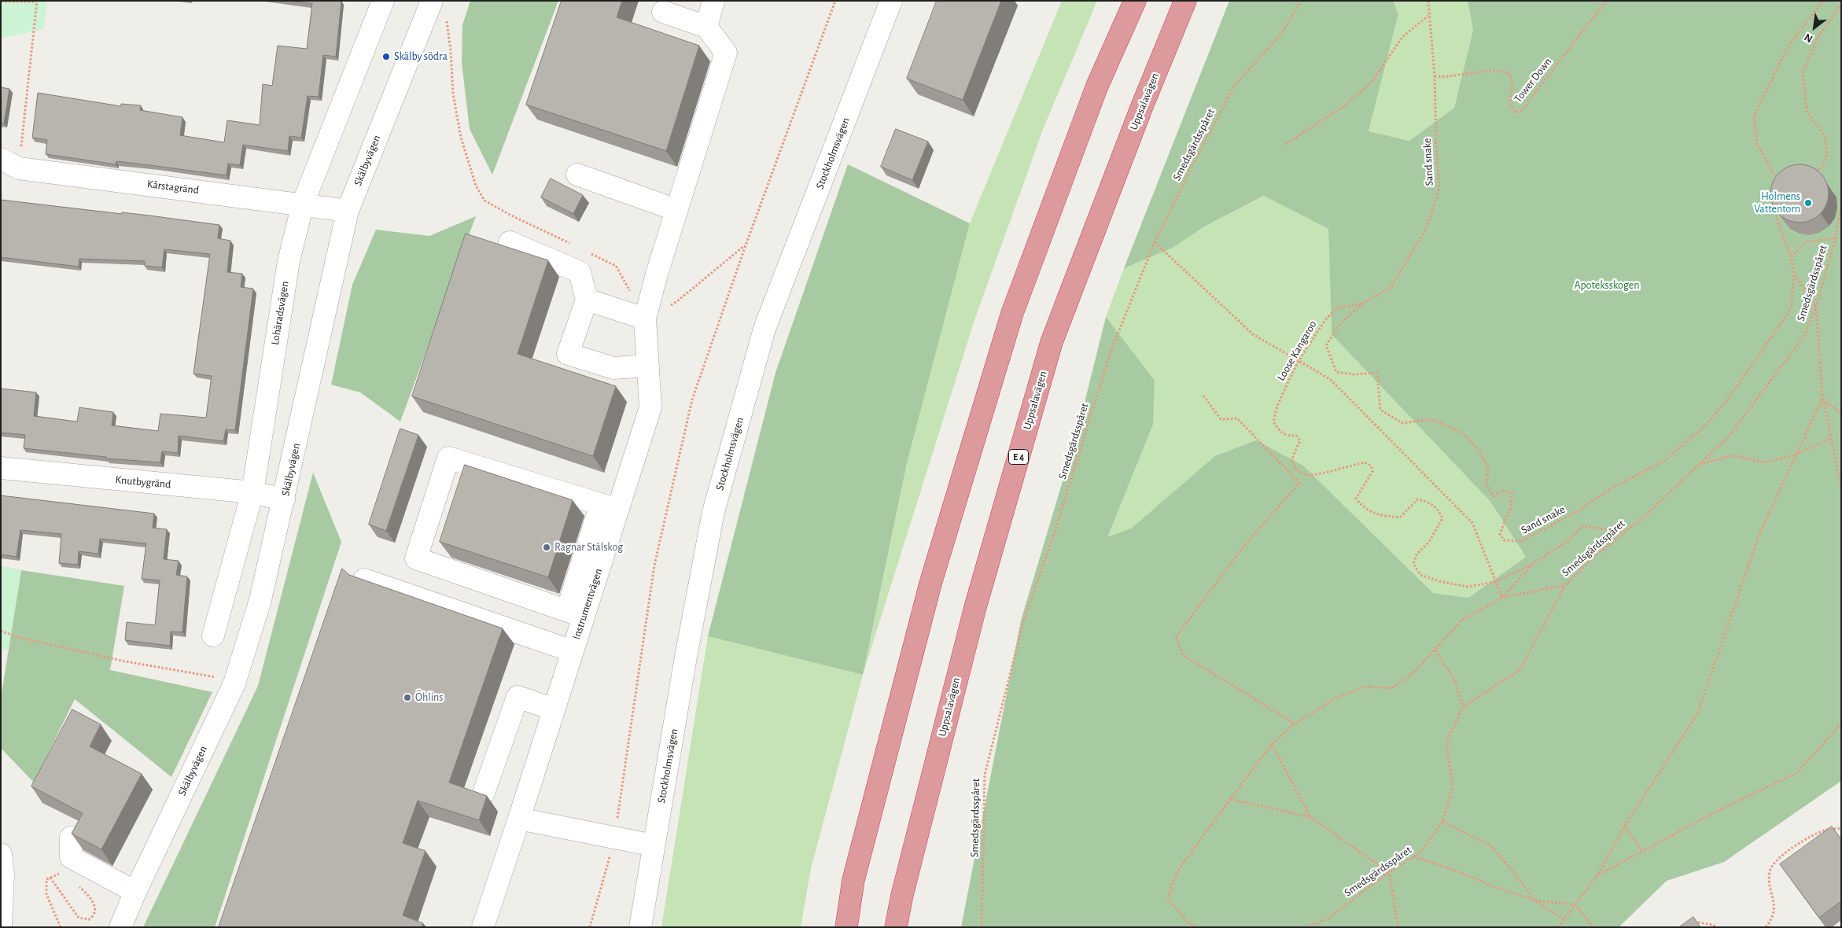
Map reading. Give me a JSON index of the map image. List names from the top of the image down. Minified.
{"streets":{"highway":["Uppsalavägen","E 4"],"street":["Stockholmsvägen","Skälbyvägen","Kårstagränd","Lohäradsvägen","Knutbygränd","Instrumentvägen"],"path":["Tower Down","Smedsgärdsspåret","Sand snake","Loose Kangaroo"]},"crossings":[["Tower Down","Sand snake"],["Skälbyvägen","Kårstagränd"],["Skälbyvägen","Knutbygränd"],["Sand snake","Loose Kangaroo"],["Kårstagränd","Lohäradsvägen"],["Lohäradsvägen","Knutbygränd"]],"parks":["Apoteksskogen"],"places":["Skälby södra","Holmens Vattentorn","Ragnar Stålskog","Öhlins"],"north":"bottom left"}
